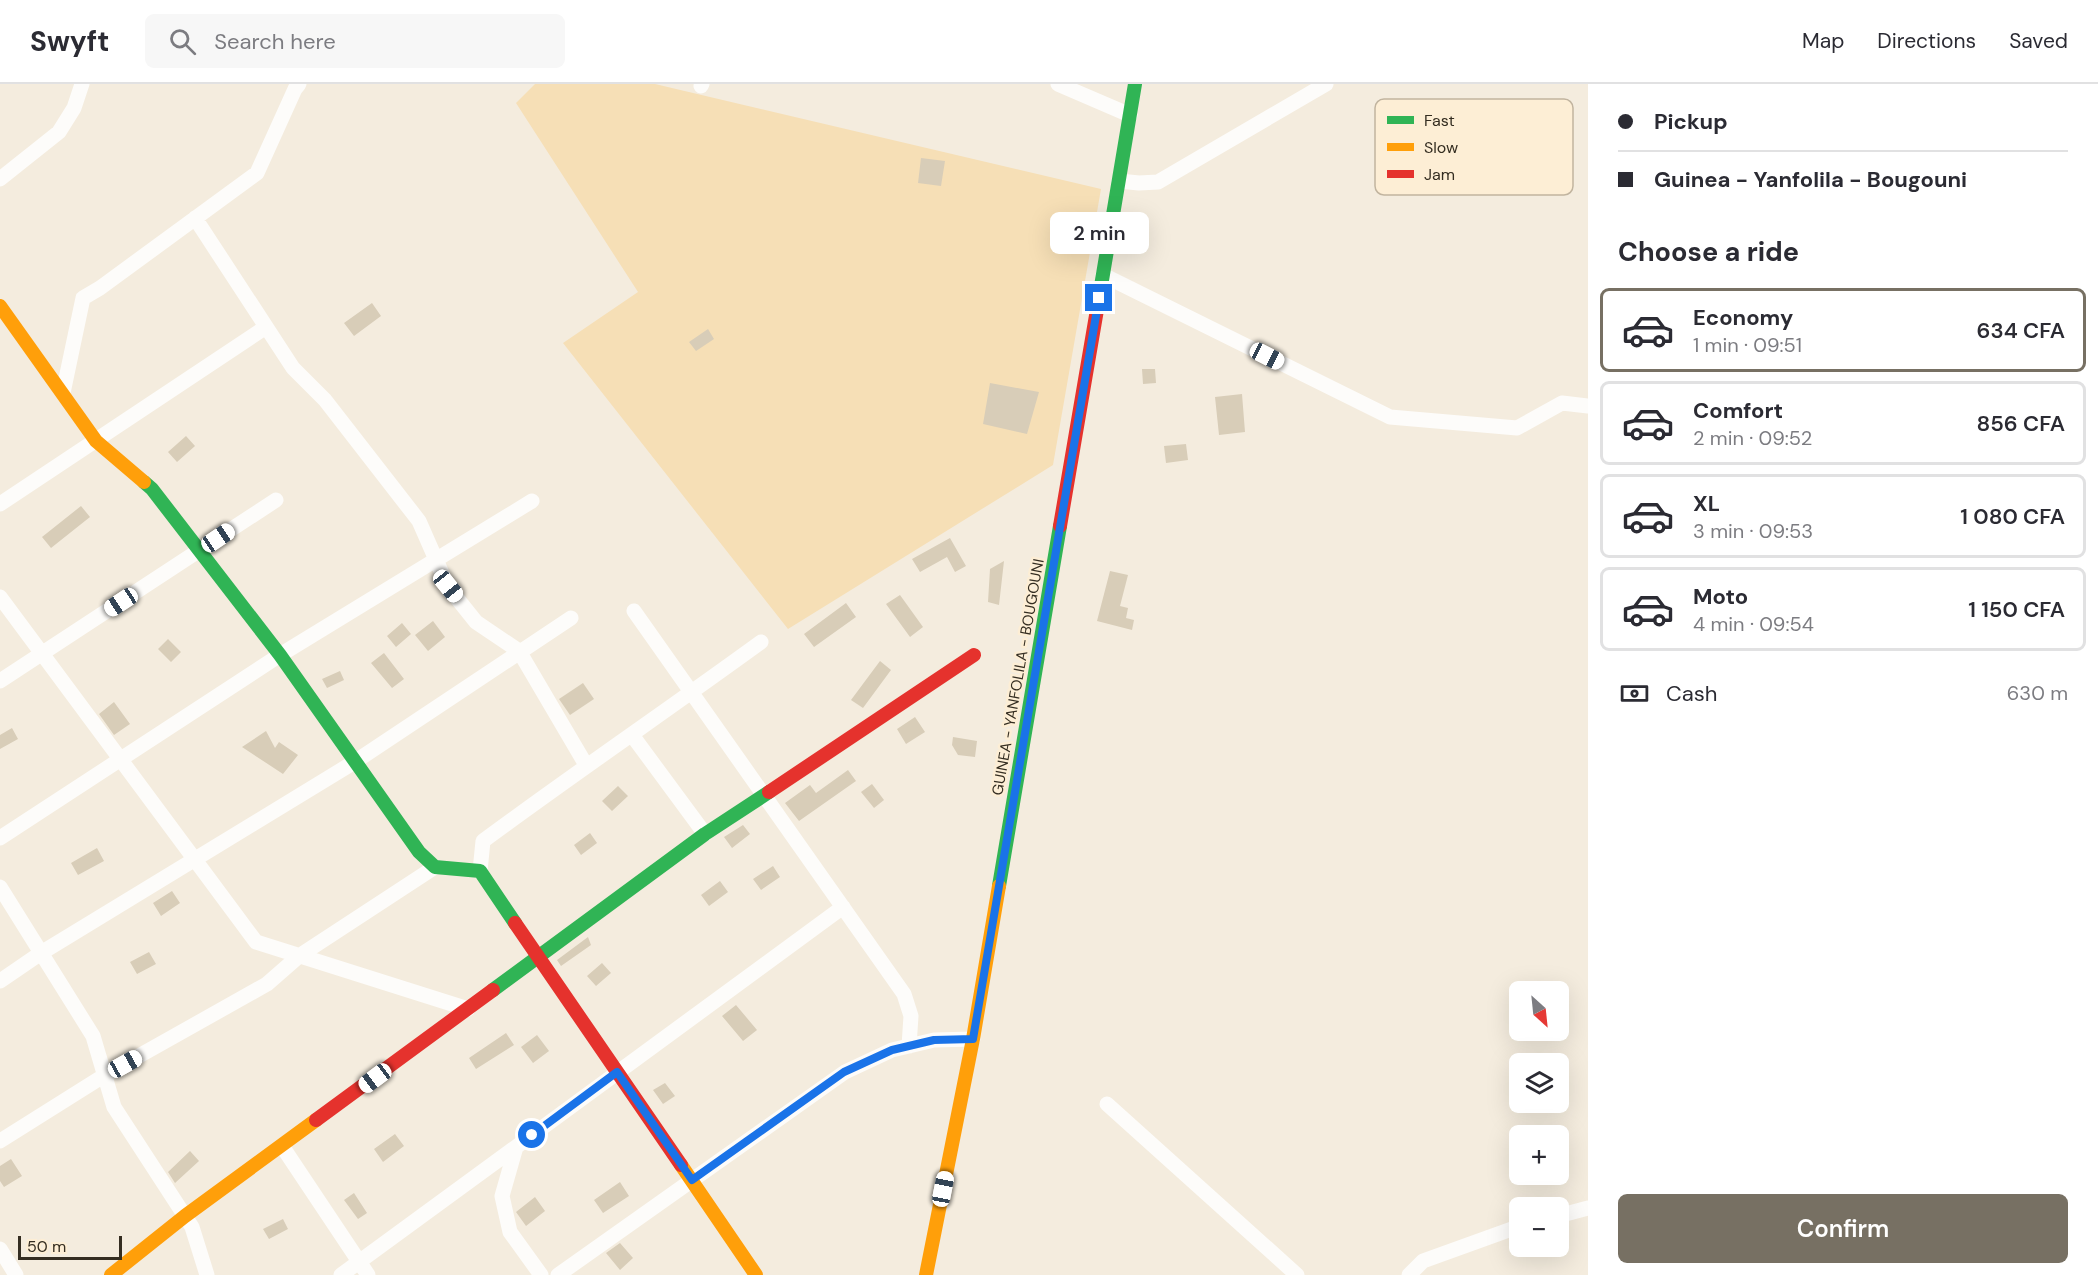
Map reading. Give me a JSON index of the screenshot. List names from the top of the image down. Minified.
{"streets":{"street":["GUINEA - YANFOLILA - BOUGOUNI"]},"legend":["Fast","Slow","Jam"],"scale_bar":"50 m","north":"bottom right","page":{"header":"Swyft","search":"Search here","nav":["Map","Directions","Saved"],"banner":["Pickup","Guinea - Yanfolila - Bougouni"],"bubble":"2 min","heading":"Choose a ride","list":[{"name":"Economy","note":"1 min · 09:51","value":"634 CFA"},{"name":"Comfort","note":"2 min · 09:52","value":"856 CFA"},{"name":"XL","note":"3 min · 09:53","value":"1 080 CFA"},{"name":"Moto","note":"4 min · 09:54","value":"1 150 CFA"}],"pay":["Cash","630 m"],"map_buttons":["+","−"],"buttons":"Confirm","scale":"50 m"}}
